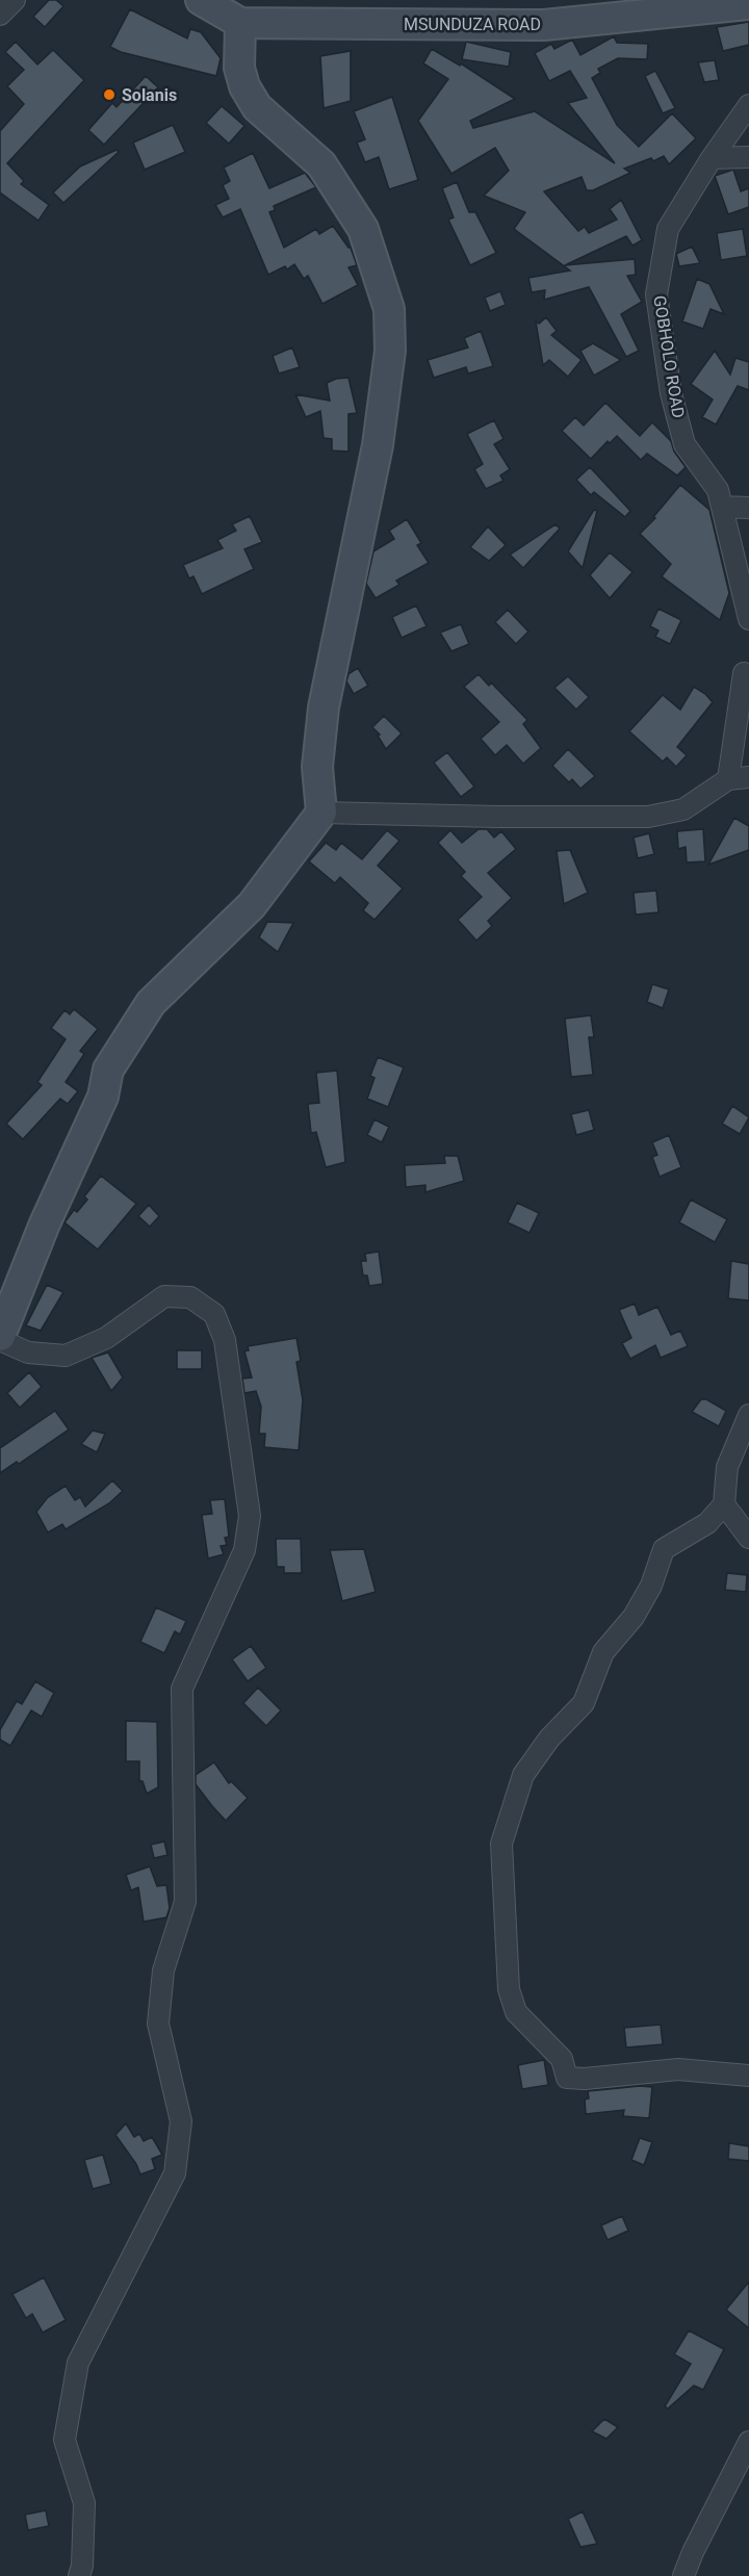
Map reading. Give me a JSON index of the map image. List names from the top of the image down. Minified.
{"streets":{"street":["MSUNDUZA ROAD","GOBHOLO ROAD"]},"places":["Solanis"]}
